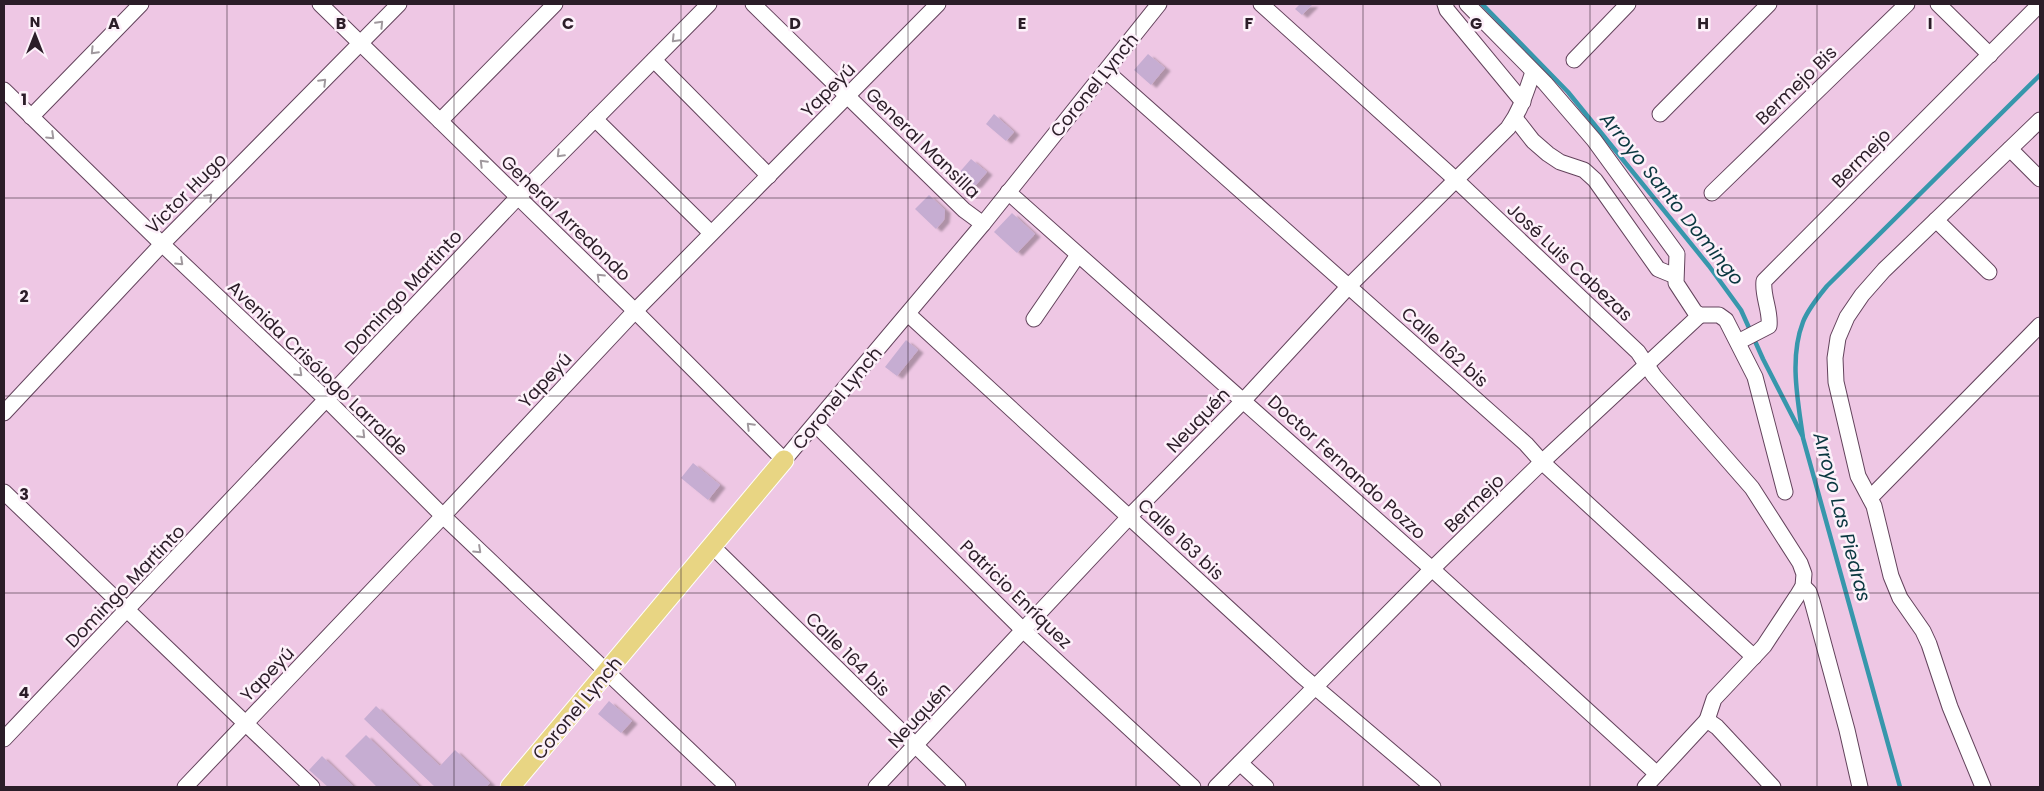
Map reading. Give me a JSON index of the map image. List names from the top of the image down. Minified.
{"streets":{"main road":["Coronel Lynch"],"street":["Bermejo Bis","Yapeyú","General Mansilla","Bermejo","Victor Hugo","General Arredondo","José Luis Cabezas","Domingo Martinto","Calle 162 bis","Avenida Crisólogo Larralde","Neuquén","Doctor Fernando Pozzo","Calle 163 bis","Patricio Enríquez","Calle 164 bis"]},"crossings":[["Coronel Lynch","General Mansilla"],["Coronel Lynch","General Arredondo"],["Coronel Lynch","Calle 162 bis"],["Coronel Lynch","Avenida Crisólogo Larralde"],["Coronel Lynch","Doctor Fernando Pozzo"],["Coronel Lynch","Calle 163 bis"],["Coronel Lynch","Patricio Enríquez"],["Coronel Lynch","Calle 164 bis"],["Yapeyú","General Mansilla"],["Yapeyú","General Arredondo"],["Yapeyú","Avenida Crisólogo Larralde"],["Bermejo","José Luis Cabezas"],["Bermejo","Calle 162 bis"],["Bermejo","Doctor Fernando Pozzo"],["Bermejo","Calle 163 bis"],["Victor Hugo","General Arredondo"],["Victor Hugo","Avenida Crisólogo Larralde"],["General Arredondo","Domingo Martinto"],["José Luis Cabezas","Neuquén"],["Domingo Martinto","Avenida Crisólogo Larralde"],["Calle 162 bis","Neuquén"],["Neuquén","Doctor Fernando Pozzo"],["Neuquén","Calle 163 bis"],["Neuquén","Patricio Enríquez"],["Neuquén","Calle 164 bis"]],"one_way":["Victor Hugo","Avenida Crisólogo Larralde"],"water":["Arroyo Santo Domingo","Arroyo Las Piedras"],"north":"top","grid":{"columns":["A","B","C","D","E","F","G","H","I"],"rows":["1","2","3","4"]}}
